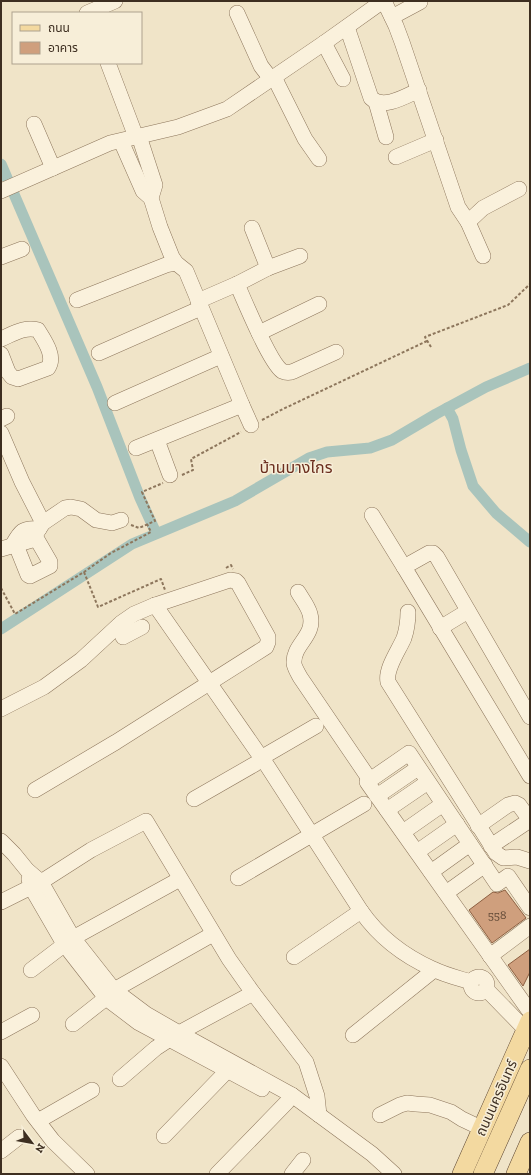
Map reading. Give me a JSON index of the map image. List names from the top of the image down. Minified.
{"streets":{"main road":["ถนนนครอินทร์"]},"districts":["บ้านบางไกร"],"house_numbers":["558"],"legend":["ถนน","อาคาร"],"north":"bottom right"}
